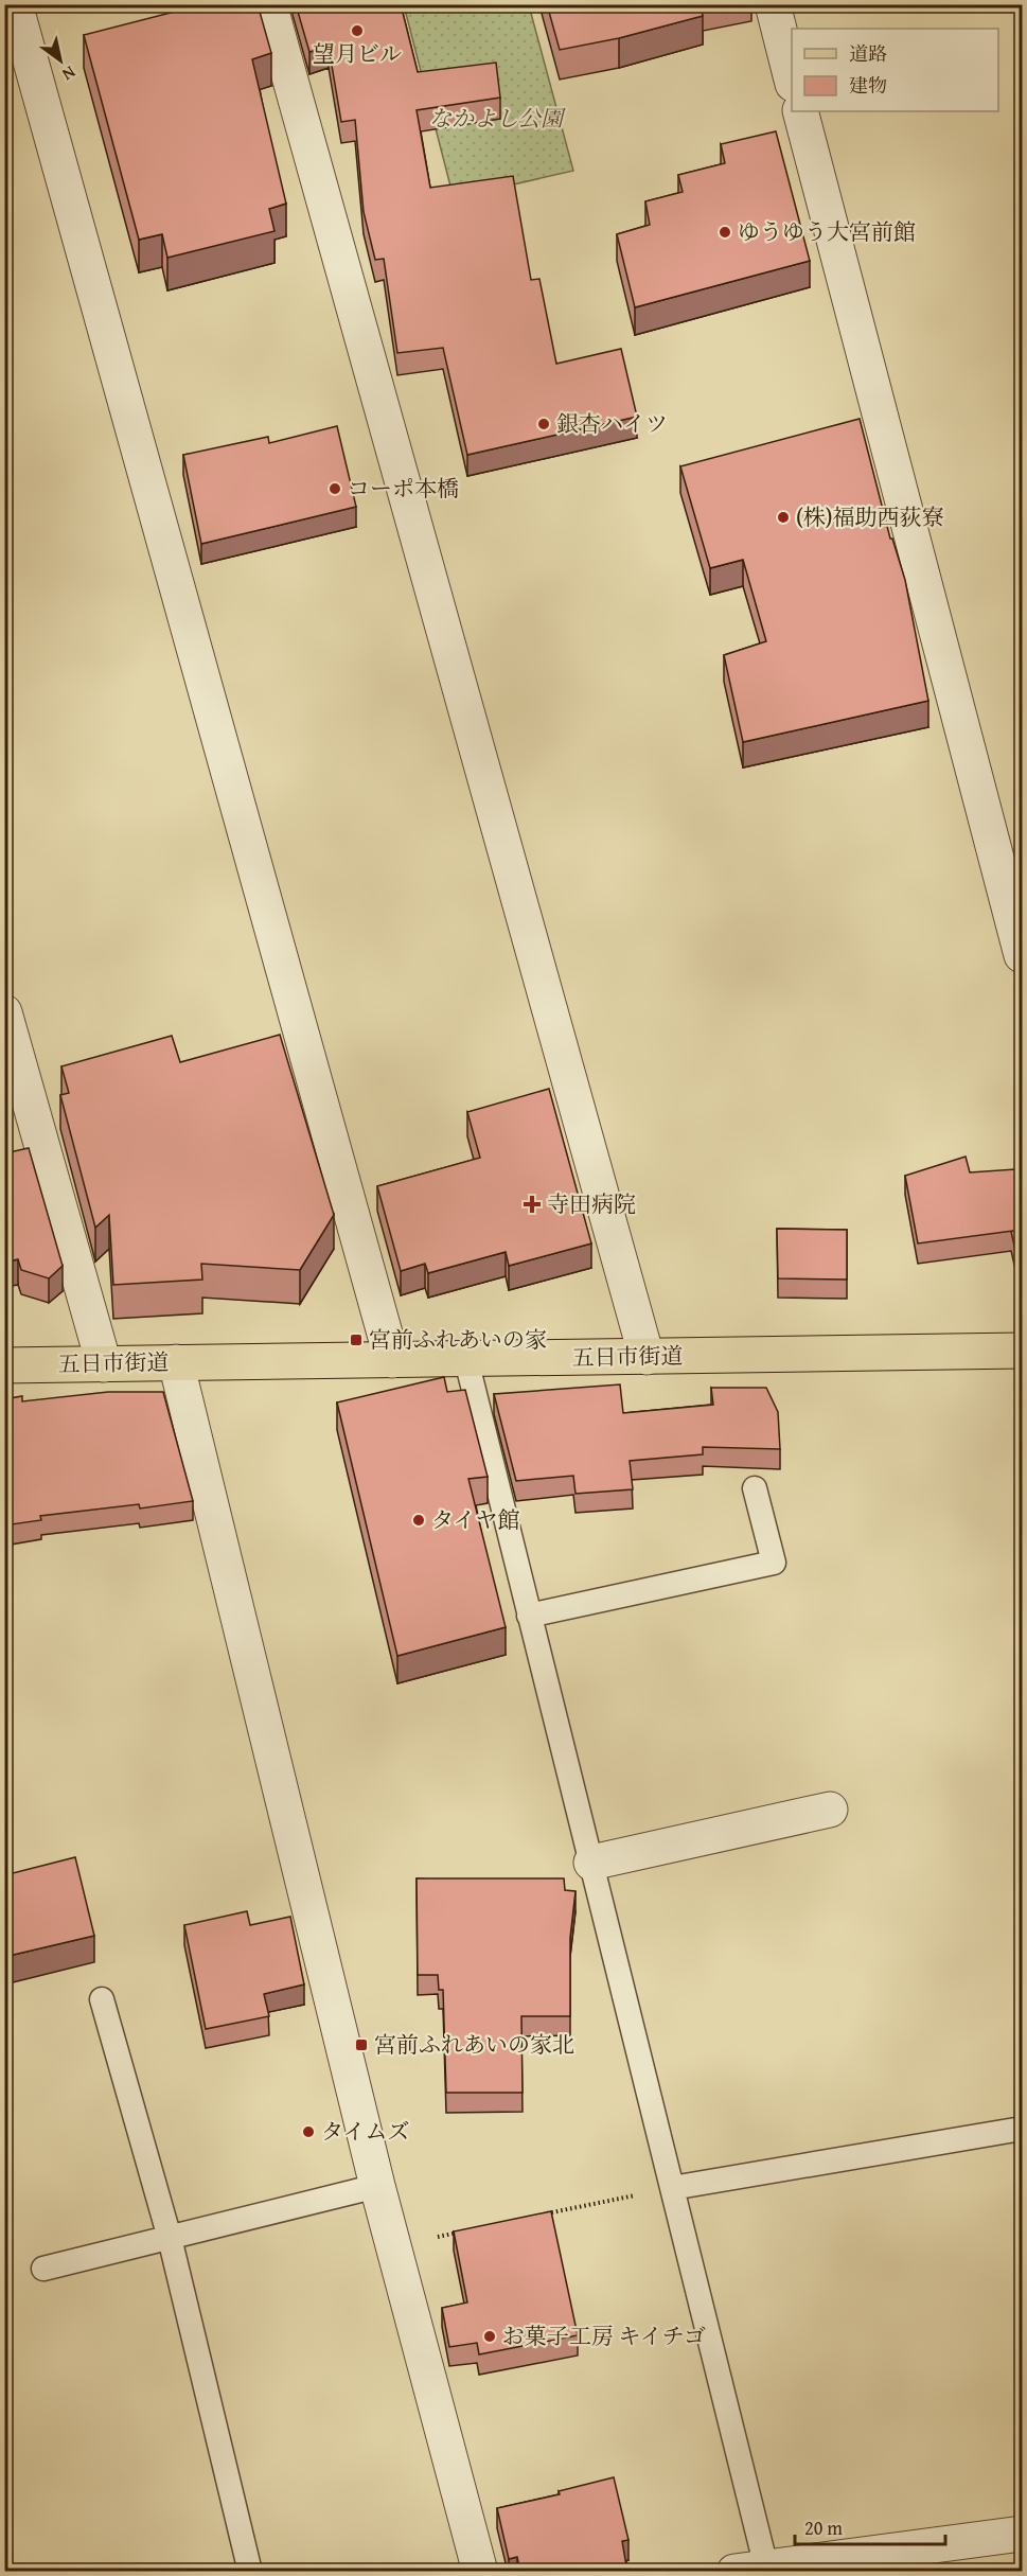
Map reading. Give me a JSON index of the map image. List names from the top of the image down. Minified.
{"streets":{"main road":["五日市街道"]},"parks":["なかよし公園"],"places":{"other":["望月ビル","ゆうゆう大宮前館","銀杏ハイツ","コーポ本橋","(株)福助西荻寮","タイヤ館","タイムズ","お菓子工房 キイチゴ"],"health":["寺田病院"],"transit":["宮前ふれあいの家","宮前ふれあいの家北"]},"legend":["道路","建物"],"scale_bar":"20 m","north":"bottom right"}
